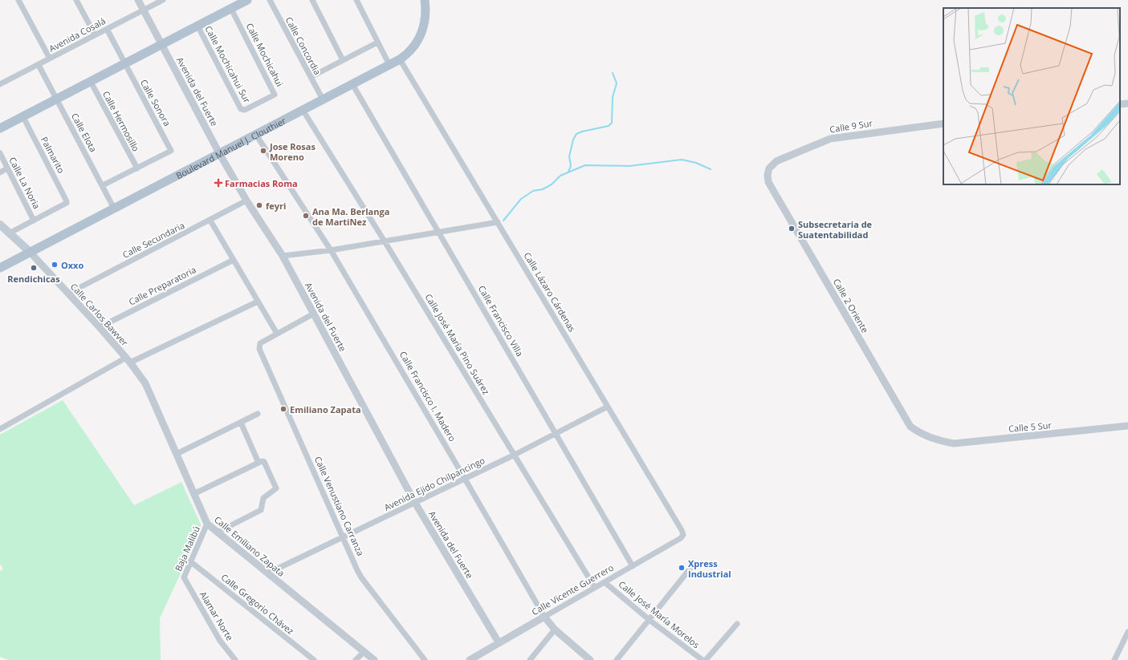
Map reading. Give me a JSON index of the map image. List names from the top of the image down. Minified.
{"streets":{"main road":["Boulevard Manuel J. Clouthier","Calle Carlos Bawver"],"street":["Avenida Cosalá","Calle Concordia","Calle Mochicahui","Calle Mochicahui Sur","Avenida del Fuerte","Calle Sonora","Calle Hermosillo","Calle 9 Sur","Calle Elota","Palmarito","Calle La Noria","Calle Secundaria","Calle Preparatoria","Calle Lázaro Cárdenas","Calle 2 Oriente","Calle Francisco Villa","Calle José María Pino Suárez","Calle Francisco I. Madero","Calle 5 Sur","Avenida Ejido Chilpancingo","Calle Venustiano Carranza","Calle Emiliano Zapata","Baja Malibú","Calle Vicente Guerrero","Calle Gregorio Chávez","Calle José María Morelos","Alamar Norte"]},"crossings":[["Avenida Cosalá","Avenida del Fuerte"],["Avenida Cosalá","Calle Sonora"],["Avenida Cosalá","Calle Elota"],["Calle Concordia","Boulevard Manuel J. Clouthier"],["Calle Mochicahui","Calle Mochicahui Sur"],["Avenida del Fuerte","Boulevard Manuel J. Clouthier"],["Avenida del Fuerte","Calle Secundaria"],["Avenida del Fuerte","Avenida Ejido Chilpancingo"],["Avenida del Fuerte","Calle Vicente Guerrero"],["Calle Sonora","Calle Hermosillo"],["Calle 9 Sur","Calle 2 Oriente"],["Calle Elota","Boulevard Manuel J. Clouthier"],["Boulevard Manuel J. Clouthier","Calle Lázaro Cárdenas"],["Boulevard Manuel J. Clouthier","Calle Carlos Bawver"],["Boulevard Manuel J. Clouthier","Calle Francisco Villa"],["Boulevard Manuel J. Clouthier","Calle José María Pino Suárez"],["Boulevard Manuel J. Clouthier","Calle Francisco I. Madero"],["Palmarito","Calle La Noria"],["Calle Secundaria","Calle Carlos Bawver"],["Calle Preparatoria","Calle Carlos Bawver"],["Calle Lázaro Cárdenas","Avenida Ejido Chilpancingo"],["Calle Lázaro Cárdenas","Calle Vicente Guerrero"],["Calle 2 Oriente","Calle 5 Sur"],["Calle Carlos Bawver","Calle Emiliano Zapata"],["Calle Francisco Villa","Avenida Ejido Chilpancingo"],["Calle Francisco Villa","Calle Vicente Guerrero"],["Calle José María Pino Suárez","Avenida Ejido Chilpancingo"],["Calle José María Pino Suárez","Calle Vicente Guerrero"],["Calle Francisco I. Madero","Avenida Ejido Chilpancingo"],["Calle Francisco I. Madero","Calle Vicente Guerrero"],["Avenida Ejido Chilpancingo","Calle Venustiano Carranza"],["Avenida Ejido Chilpancingo","Calle Emiliano Zapata"],["Calle Emiliano Zapata","Baja Malibú"],["Baja Malibú","Calle Gregorio Chávez"],["Baja Malibú","Alamar Norte"],["Calle Vicente Guerrero","Calle José María Morelos"]],"places":{"other":["Jose Rosas Moreno","feyri","Ana Ma. Berlanga de MartiNez","Subsecretaria de Suatentabilidad","Oxxo","Rendichicas","Emiliano Zapata","Xpress Industrial"],"health":["Farmacias Roma"]}}
